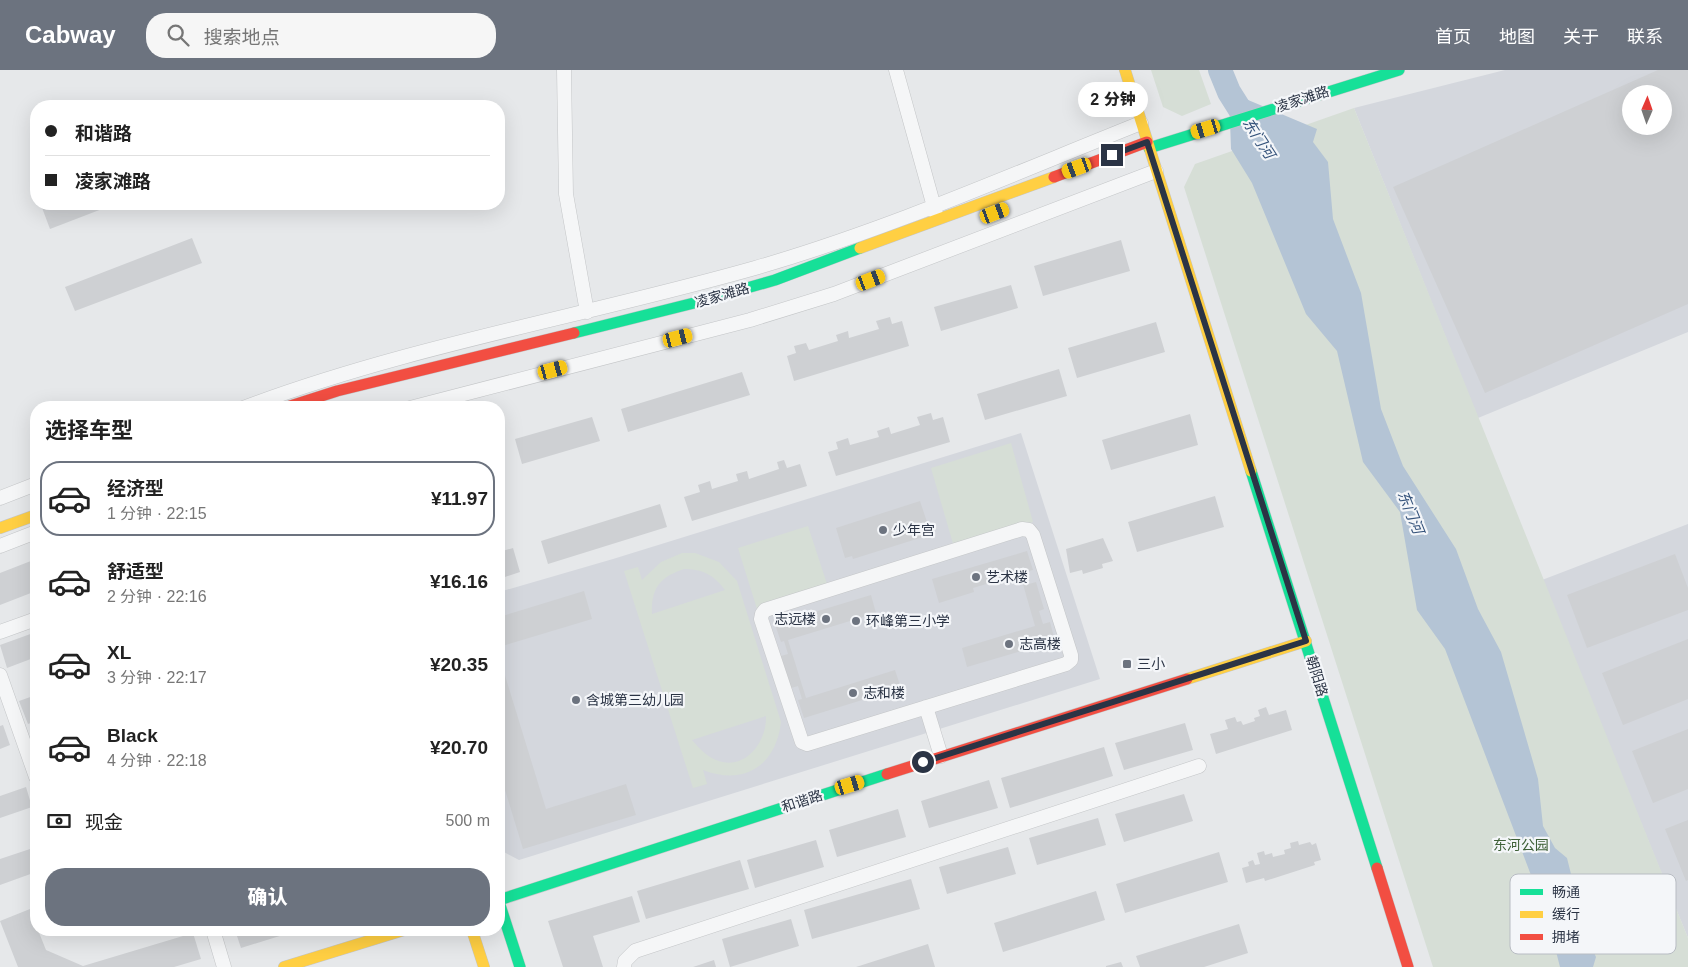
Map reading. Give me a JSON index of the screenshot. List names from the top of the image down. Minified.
{"streets":{"main road":["凌家滩路","朝阳路","和谐路"]},"crossings":[["凌家滩路","朝阳路"],["朝阳路","和谐路"]],"water":["东门河"],"parks":["东河公园"],"places":{"other":["少年宫","艺术楼","志远楼","环峰第三小学","志高楼","志和楼","含城第三幼儿园"],"transit":["三小"]},"legend":["畅通","缓行","拥堵"],"north":"top","page":{"header":"Cabway","search":"搜索地点","nav":["首页","地图","关于","联系"],"bubble":"2 分钟","banner":["和谐路","凌家滩路"],"heading":"选择车型","list":[{"name":"经济型","note":"1 分钟 · 22:15","value":"¥11.97"},{"name":"舒适型","note":"2 分钟 · 22:16","value":"¥16.16"},{"name":"XL","note":"3 分钟 · 22:17","value":"¥20.35"},{"name":"Black","note":"4 分钟 · 22:18","value":"¥20.70"}],"pay":["现金","500 m"],"buttons":"确认"}}
